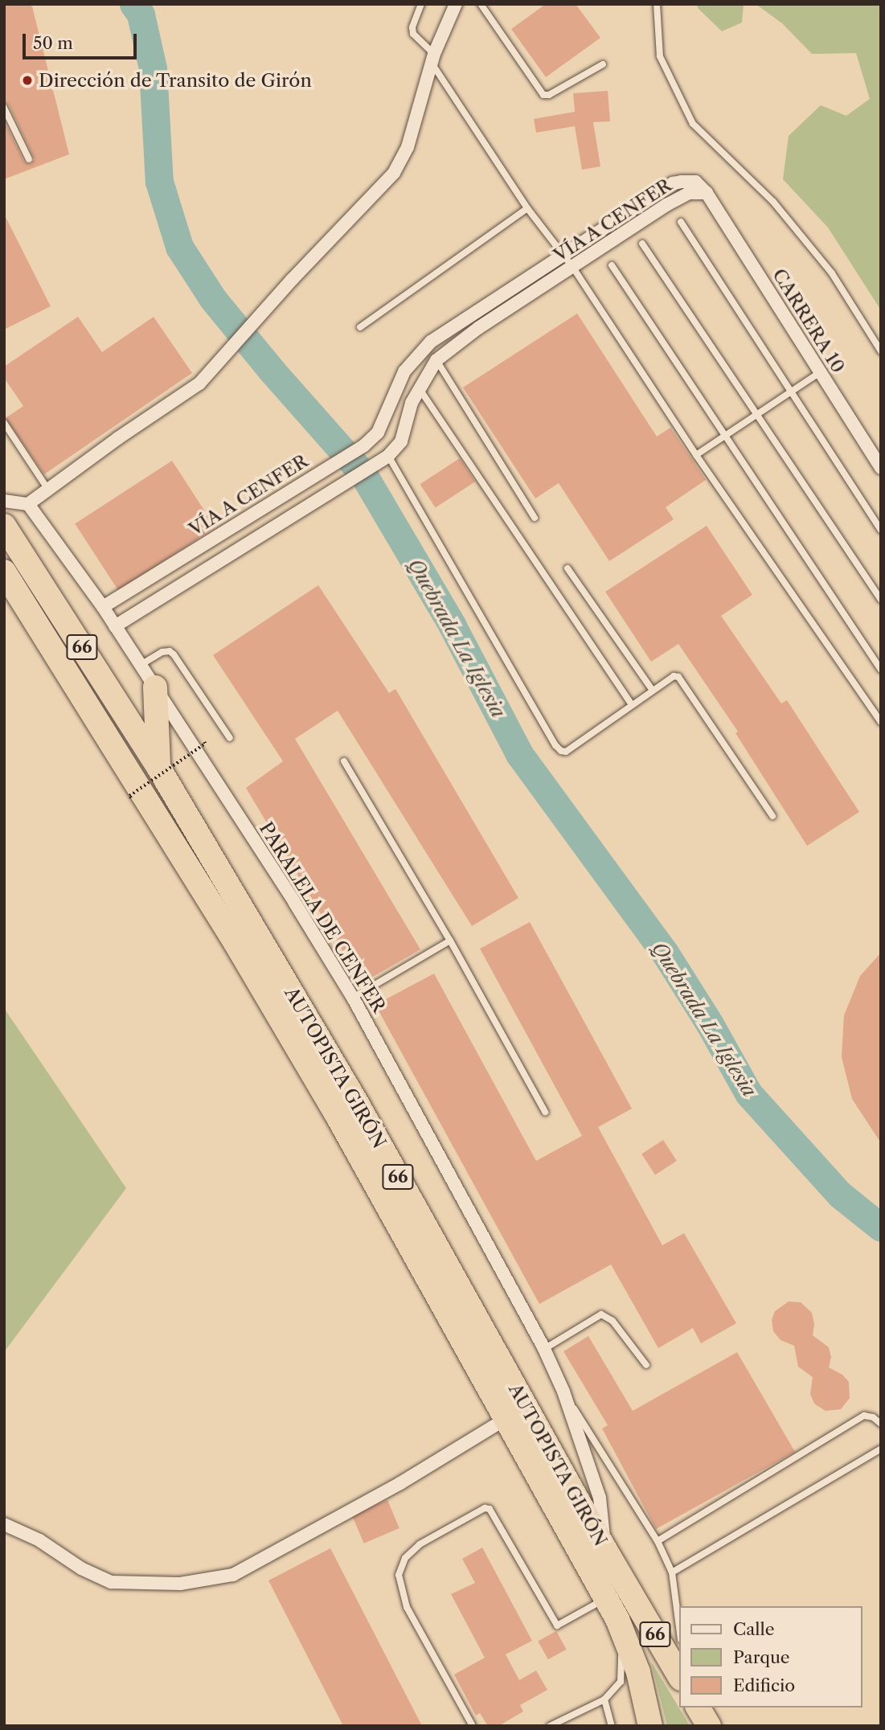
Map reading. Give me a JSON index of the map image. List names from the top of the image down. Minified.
{"streets":{"highway":["66","AUTOPISTA GIRÓN"],"street":["VÍA A CENFER","CARRERA 10","PARALELA DE CENFER"]},"crossings":[["VÍA A CENFER","CARRERA 10"],["VÍA A CENFER","PARALELA DE CENFER"],["PARALELA DE CENFER","AUTOPISTA GIRÓN"]],"water":["Quebrada La Iglesia"],"places":["Dirección de Transito de Girón"],"legend":["Calle","Parque","Edificio"],"scale_bar":"50 m"}
